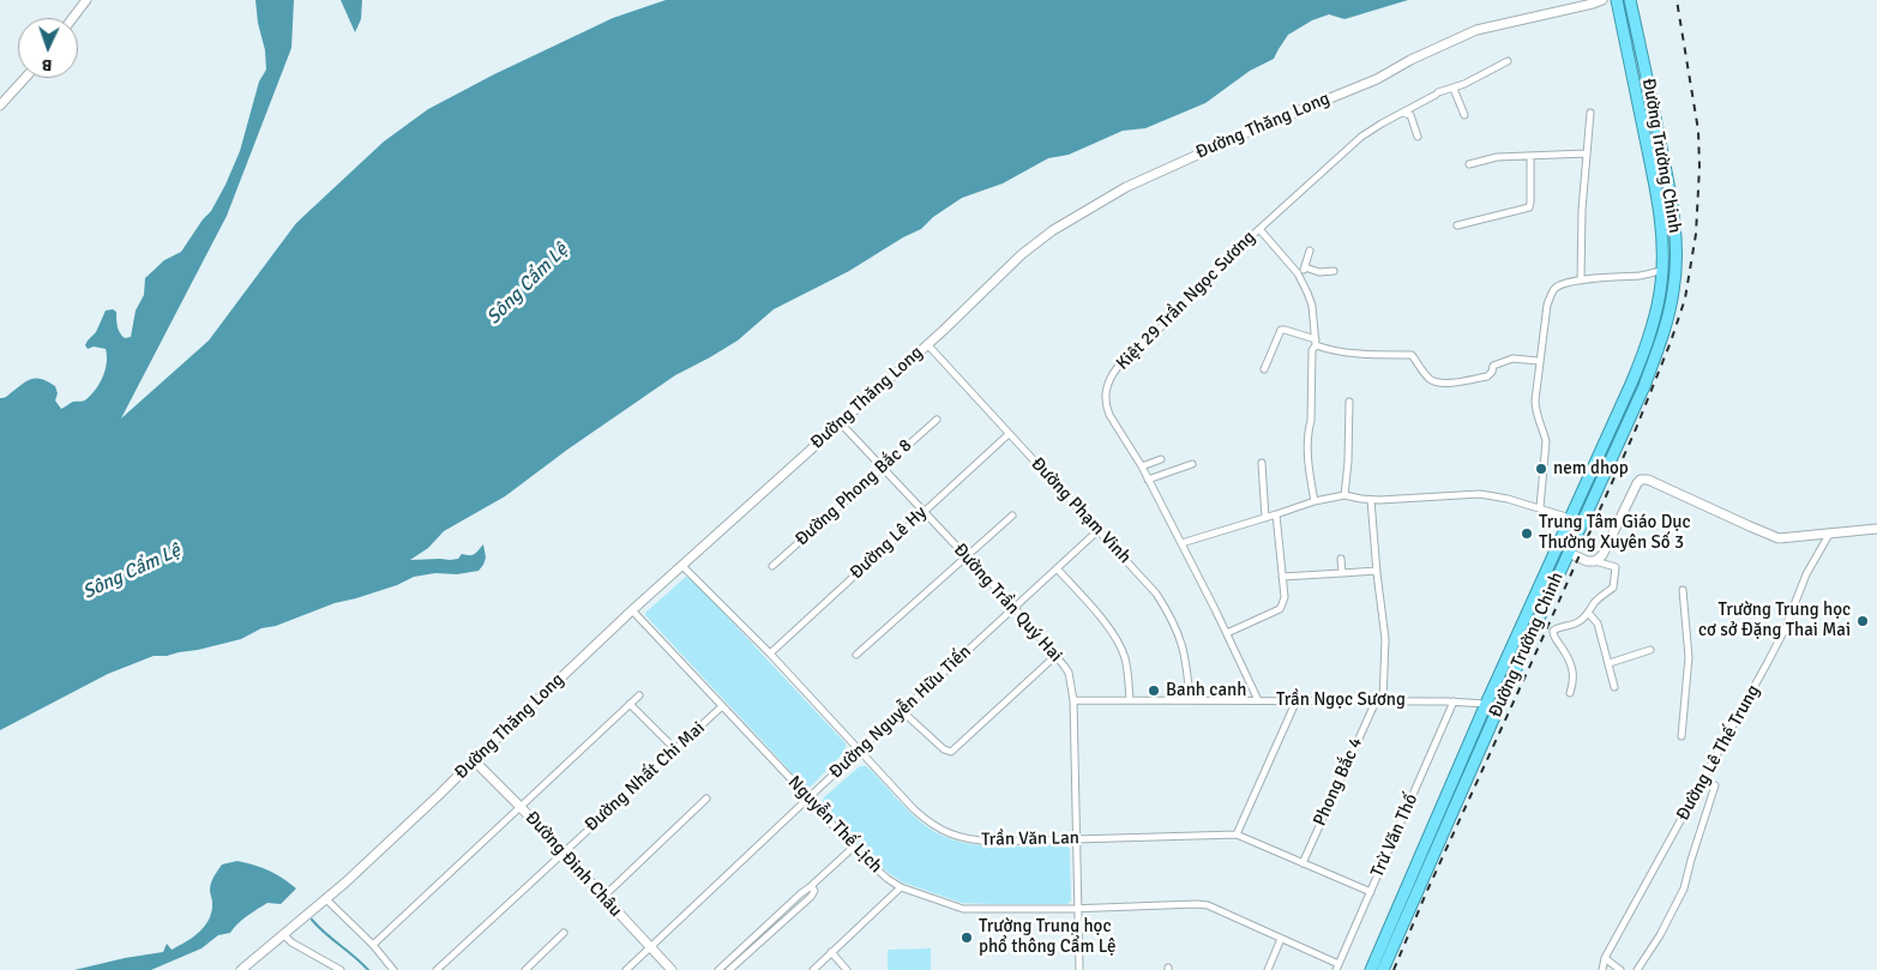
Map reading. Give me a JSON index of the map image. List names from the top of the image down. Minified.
{"streets":{"highway":["Đường Trường Chinh"],"street":["Đường Thăng Long","Kiệt 29 Trần Ngọc Sương","Đường Phong Bắc 8","Đường Phạm Vinh","Đường Lê Hy","Đường Trần Quý Hai","Trần Ngọc Sương","Đường Nguyễn Hữu Tiến","Đường Lê Thế Trung","Đường Nhất Chi Mai","Phong Bắc 4","Nguyễn Thế Lịch","Trừ Văn Thố","Trần Văn Lan","Đường Đinh Châu"]},"crossings":[["Đường Thăng Long","Đường Phạm Vinh"],["Đường Thăng Long","Đường Trần Quý Hai"],["Đường Thăng Long","Nguyễn Thế Lịch"],["Đường Thăng Long","Trần Văn Lan"],["Đường Thăng Long","Đường Đinh Châu"],["Đường Trường Chinh","Trần Ngọc Sương"],["Kiệt 29 Trần Ngọc Sương","Trần Ngọc Sương"],["Đường Phong Bắc 8","Đường Trần Quý Hai"],["Đường Phạm Vinh","Đường Lê Hy"],["Đường Phạm Vinh","Trần Ngọc Sương"],["Đường Phạm Vinh","Đường Nguyễn Hữu Tiến"],["Đường Lê Hy","Đường Trần Quý Hai"],["Đường Lê Hy","Trần Văn Lan"],["Đường Trần Quý Hai","Trần Ngọc Sương"],["Đường Trần Quý Hai","Đường Nguyễn Hữu Tiến"],["Đường Trần Quý Hai","Nguyễn Thế Lịch"],["Đường Trần Quý Hai","Trần Văn Lan"],["Trần Ngọc Sương","Phong Bắc 4"],["Trần Ngọc Sương","Trừ Văn Thố"],["Đường Nguyễn Hữu Tiến","Nguyễn Thế Lịch"],["Đường Nguyễn Hữu Tiến","Trần Văn Lan"],["Đường Nguyễn Hữu Tiến","Đường Đinh Châu"],["Đường Nhất Chi Mai","Nguyễn Thế Lịch"],["Đường Nhất Chi Mai","Đường Đinh Châu"],["Phong Bắc 4","Trần Văn Lan"],["Nguyễn Thế Lịch","Trừ Văn Thố"],["Trừ Văn Thố","Trần Văn Lan"]],"water":["Sông Cẩm Lệ"],"places":["nem dhop","Trung Tâm Giáo Dục Thường Xuyên Số 3","Trường Trung học cơ sở Đặng Thai Mai","Banh canh","Trường Trung học phổ thông Cẩm Lệ"],"north":"bottom"}
